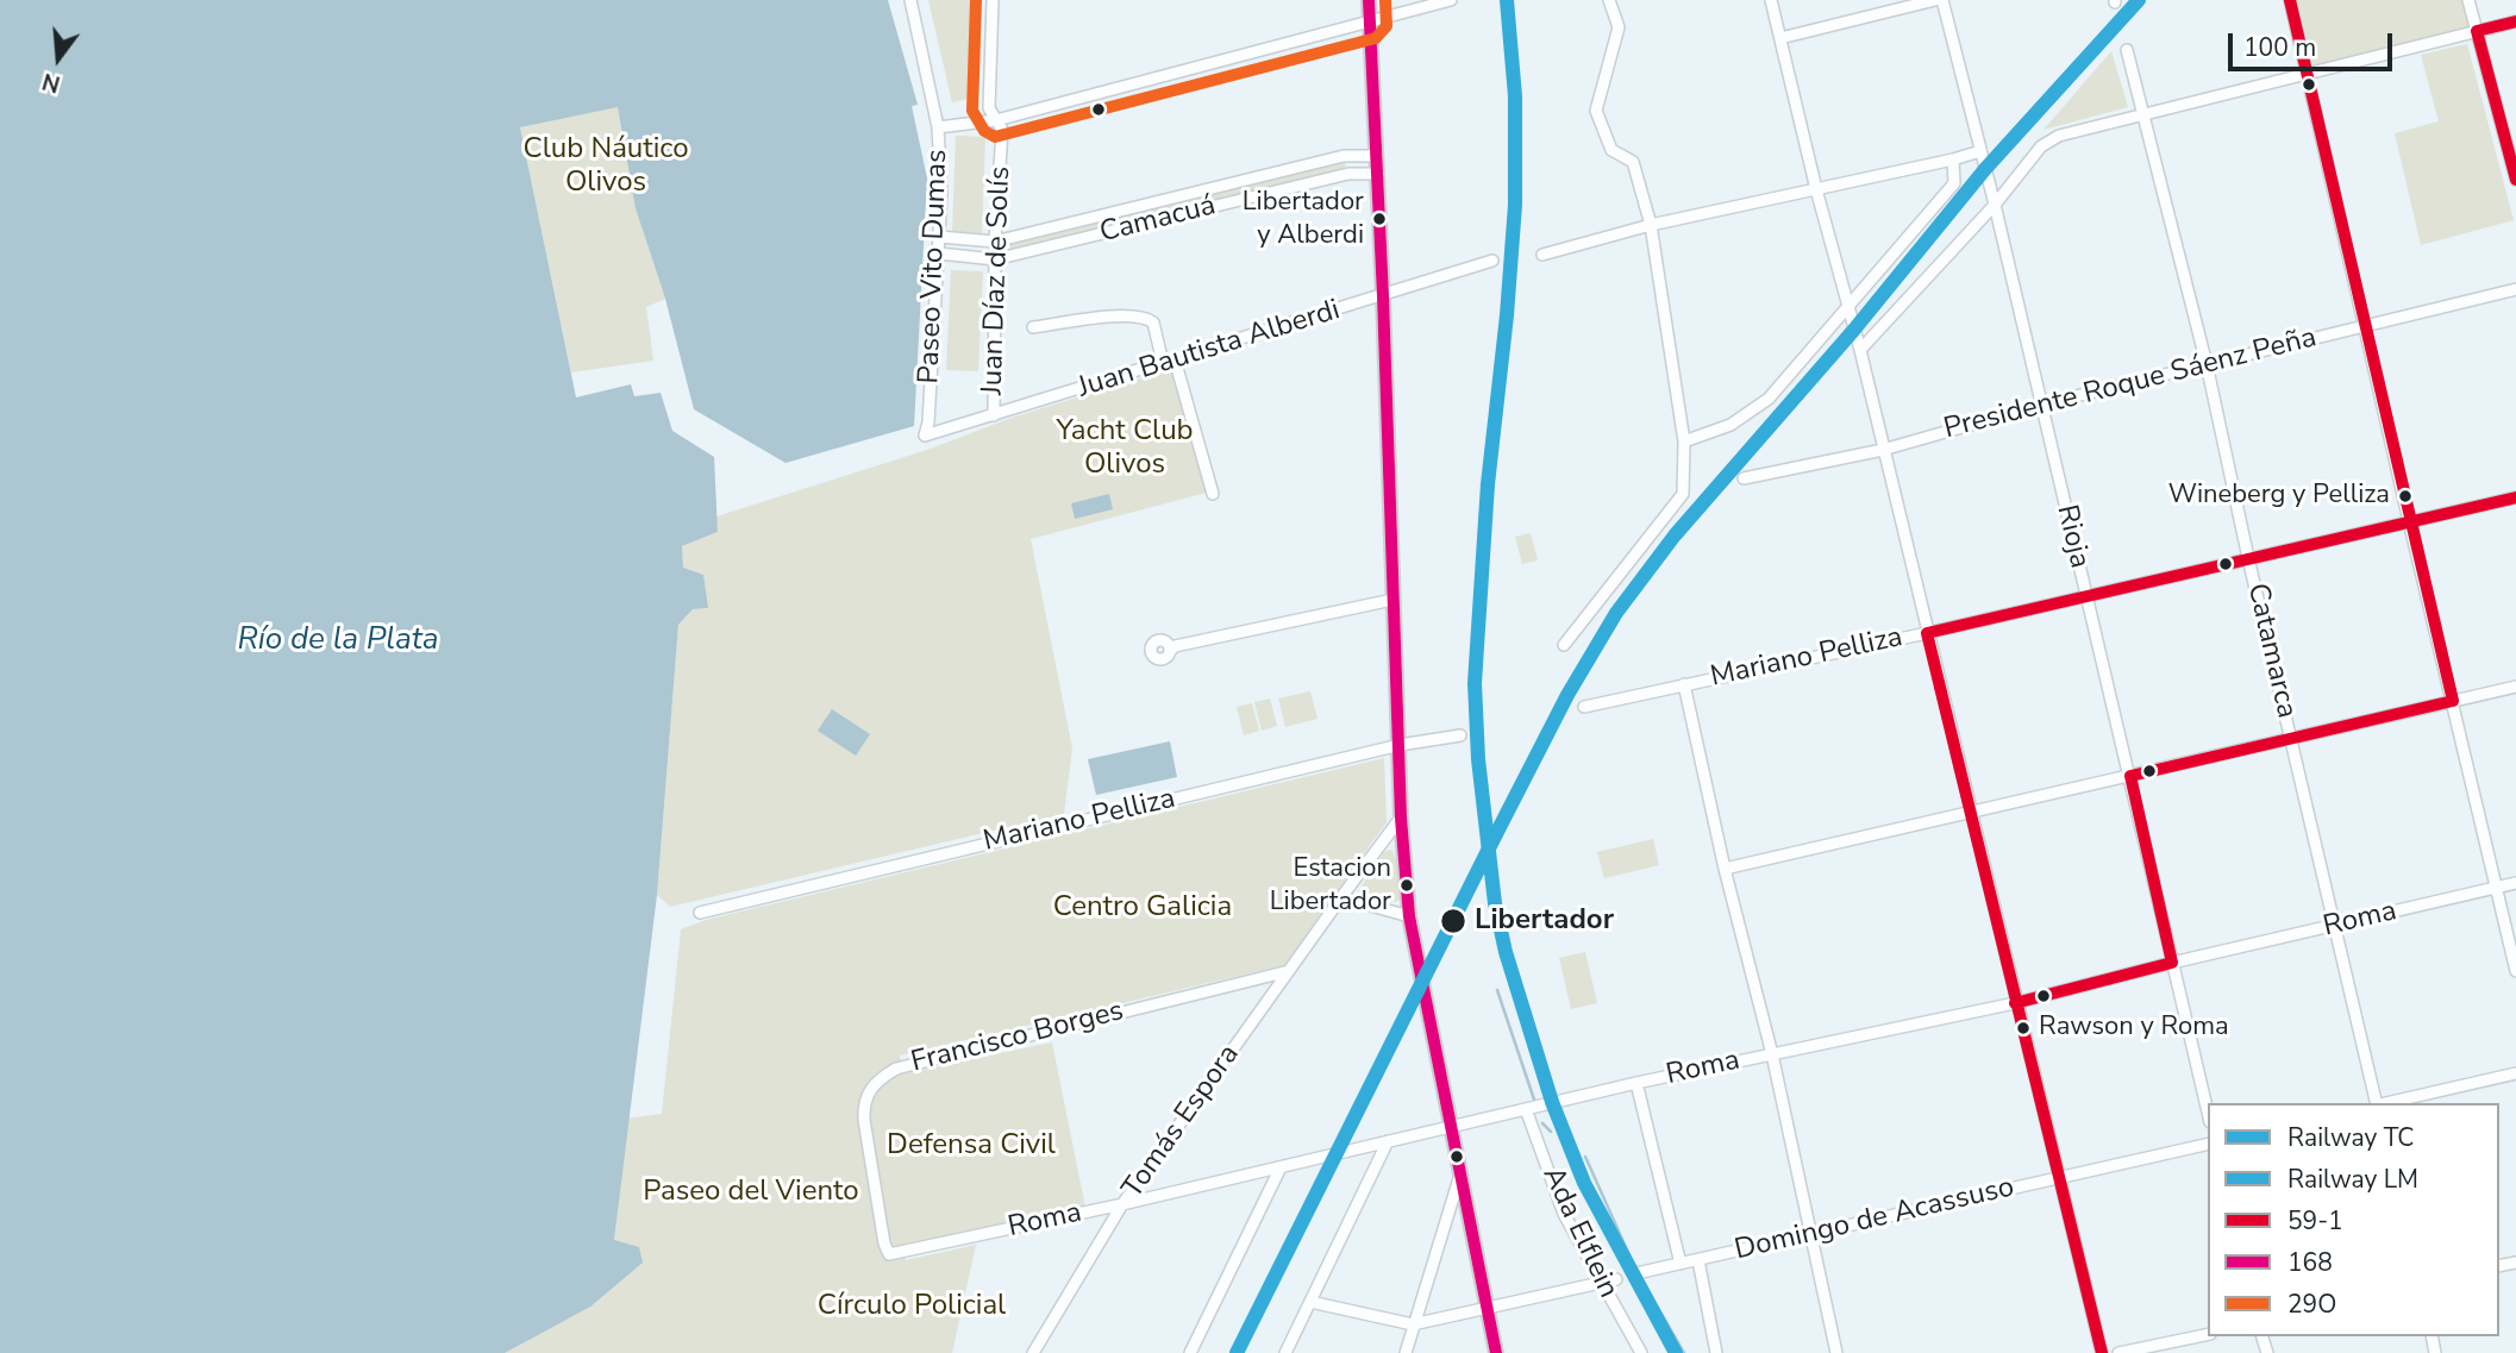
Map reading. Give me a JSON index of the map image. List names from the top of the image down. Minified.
{"streets":{"street":["Camacuá","Paseo Vito Dumas","Juan Díaz de Solís","Juan Bautista Alberdi","Presidente Roque Sáenz Peña","Rioja","Catamarca","Mariano Pelliza","Roma","Francisco Borges","Tomás Espora","Domingo de Acassuso","Ada Elflein"]},"crossings":[["Camacuá","Paseo Vito Dumas"],["Camacuá","Juan Díaz de Solís"],["Paseo Vito Dumas","Juan Bautista Alberdi"],["Juan Díaz de Solís","Juan Bautista Alberdi"],["Presidente Roque Sáenz Peña","Rioja"],["Presidente Roque Sáenz Peña","Catamarca"],["Rioja","Mariano Pelliza"],["Rioja","Roma"],["Catamarca","Mariano Pelliza"],["Catamarca","Roma"],["Roma","Francisco Borges"],["Roma","Tomás Espora"],["Roma","Ada Elflein"],["Francisco Borges","Tomás Espora"]],"water":["Río de la Plata"],"parks":["Club Náutico Olivos","Yacht Club Olivos","Centro Galicia","Defensa Civil","Paseo del Viento","Círculo Policial"],"places":["Libertador y Alberdi","Wineberg y Pelliza","Estacion Libertador","Libertador","Rawson y Roma"],"lines":["rail line TC","rail line LM","transit line 59-1","transit line 168","transit line 29O"],"legend":["Railway TC","Railway LM","59-1","168","29O"],"scale_bar":"100 m","north":"bottom"}
